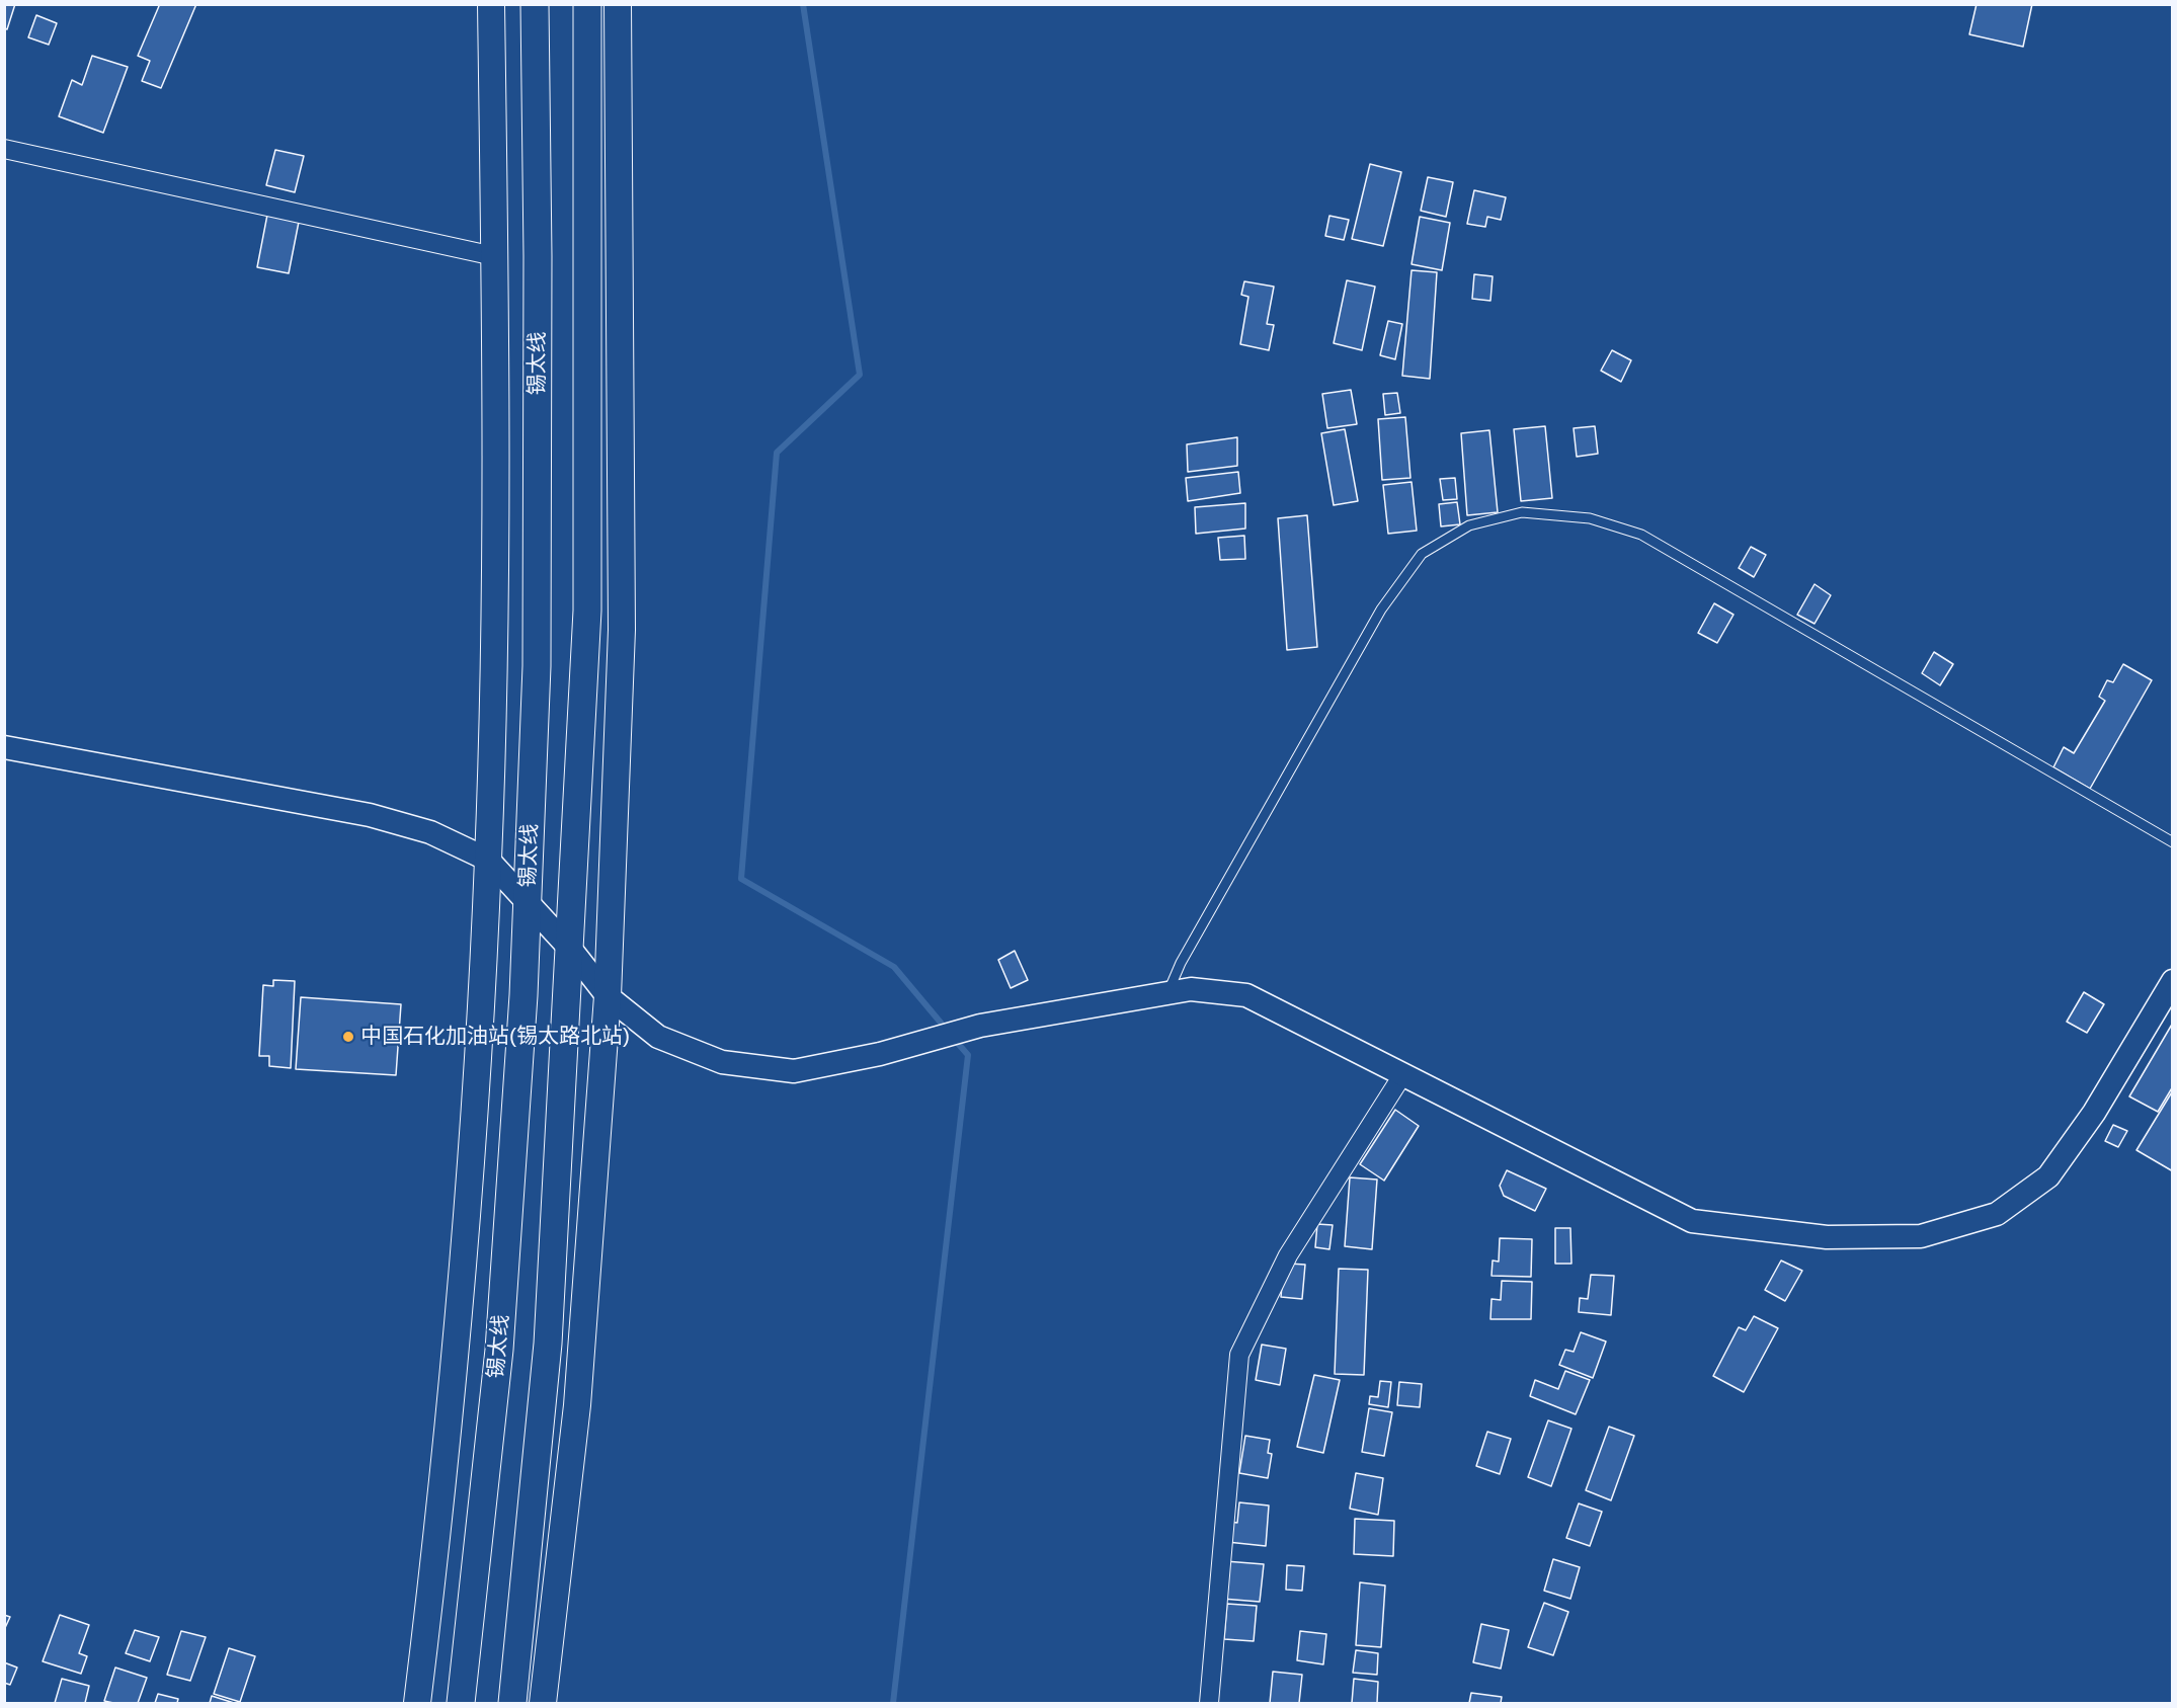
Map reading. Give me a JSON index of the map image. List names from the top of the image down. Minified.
{"streets":{"main road":["锡太线"]},"places":["中国石化加油站(锡太路北站)"]}
